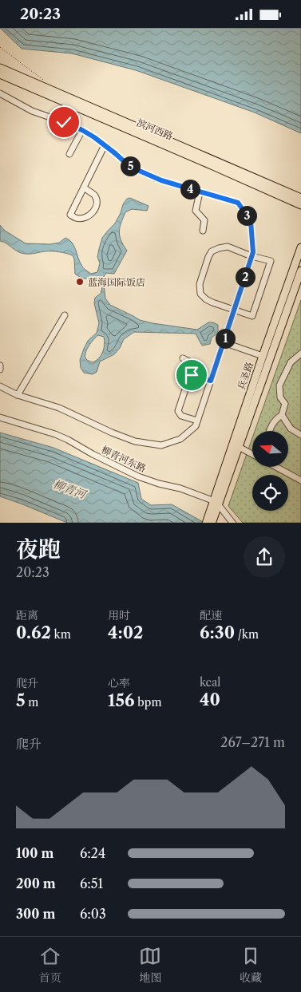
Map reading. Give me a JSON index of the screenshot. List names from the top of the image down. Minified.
{"streets":{"main road":["滨河西路","兵圣路"],"street":["柳青河东路"]},"crossings":[["兵圣路","柳青河东路"]],"water":["柳青河"],"places":["蓝海国际饭店"],"north":"left","page":{"status":"20:23","pins":["5","4","3","2","1"],"heading":["夜跑","20:23"],"stats":[["距离","0.62 km"],["用时","4:02"],["配速","6:30 /km"],["爬升","5 m"],["心率","156 bpm"],["kcal","40"]],"chart":["爬升","267–271 m"],"list":[{"name":"100 m","note":"6:24"},{"name":"200 m","note":"6:51"},{"name":"300 m","note":"6:03"}],"tabs":["首页","地图","收藏"]}}
